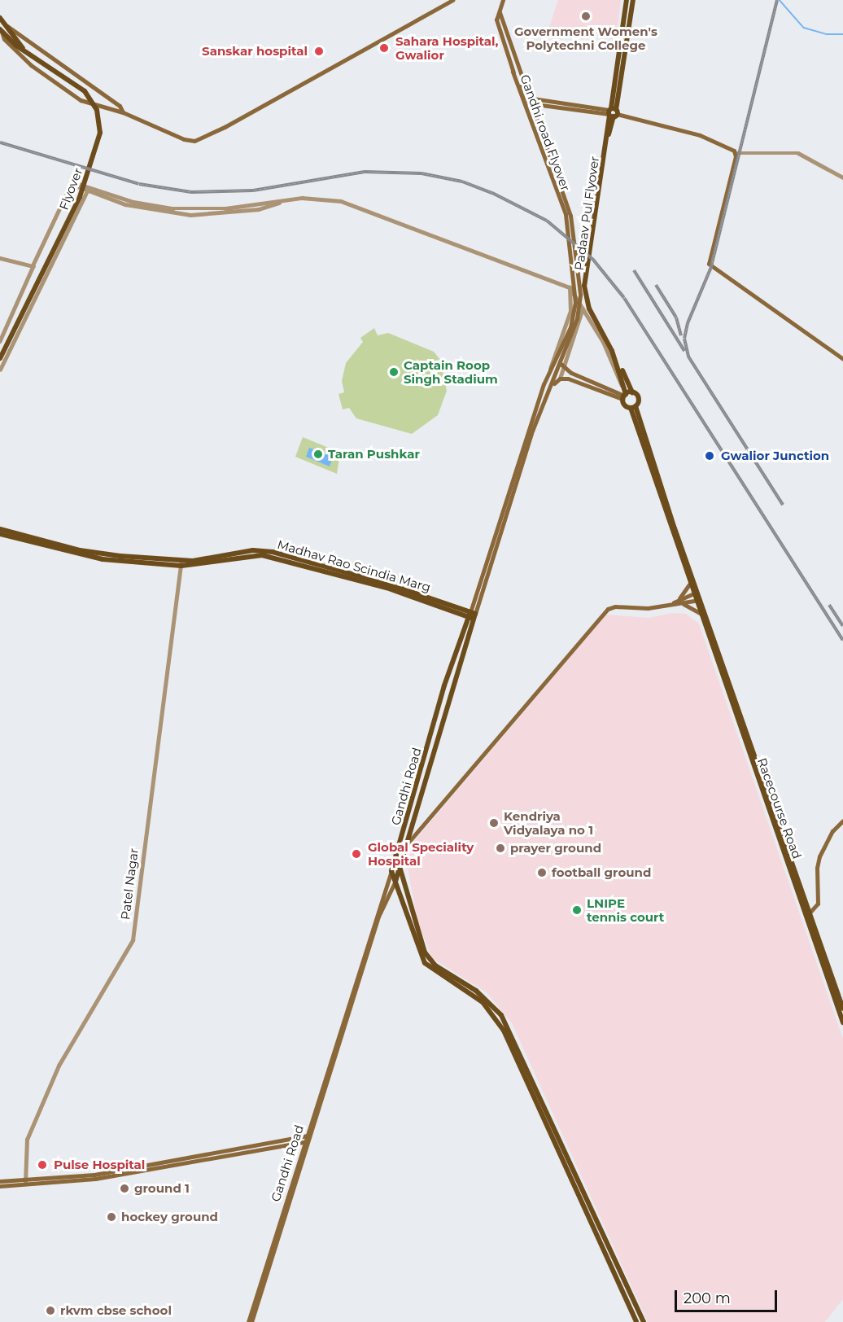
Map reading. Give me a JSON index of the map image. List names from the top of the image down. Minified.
{"streets":{"main road":["Gandhi road Flyover","Flyover","Padaav Pul Flyover","Madhav Rao Scindia Marg","Gandhi Road","Racecourse Road"],"street":["Patel Nagar"]},"crossings":[["Gandhi road Flyover","Gandhi Road"],["Madhav Rao Scindia Marg","Gandhi Road"],["Madhav Rao Scindia Marg","Patel Nagar"]],"places":["Government Women's Polytechni College","Sahara Hospital, Gwalior","Sanskar hospital","Captain Roop Singh Stadium","Taran Pushkar","Gwalior Junction","Kendriya Vidyalaya no 1","prayer ground","Global Speciality Hospital","football ground","LNIPE tennis court","Pulse Hospital","ground 1","hockey ground","rkvm cbse school"],"scale_bar":"200 m"}
